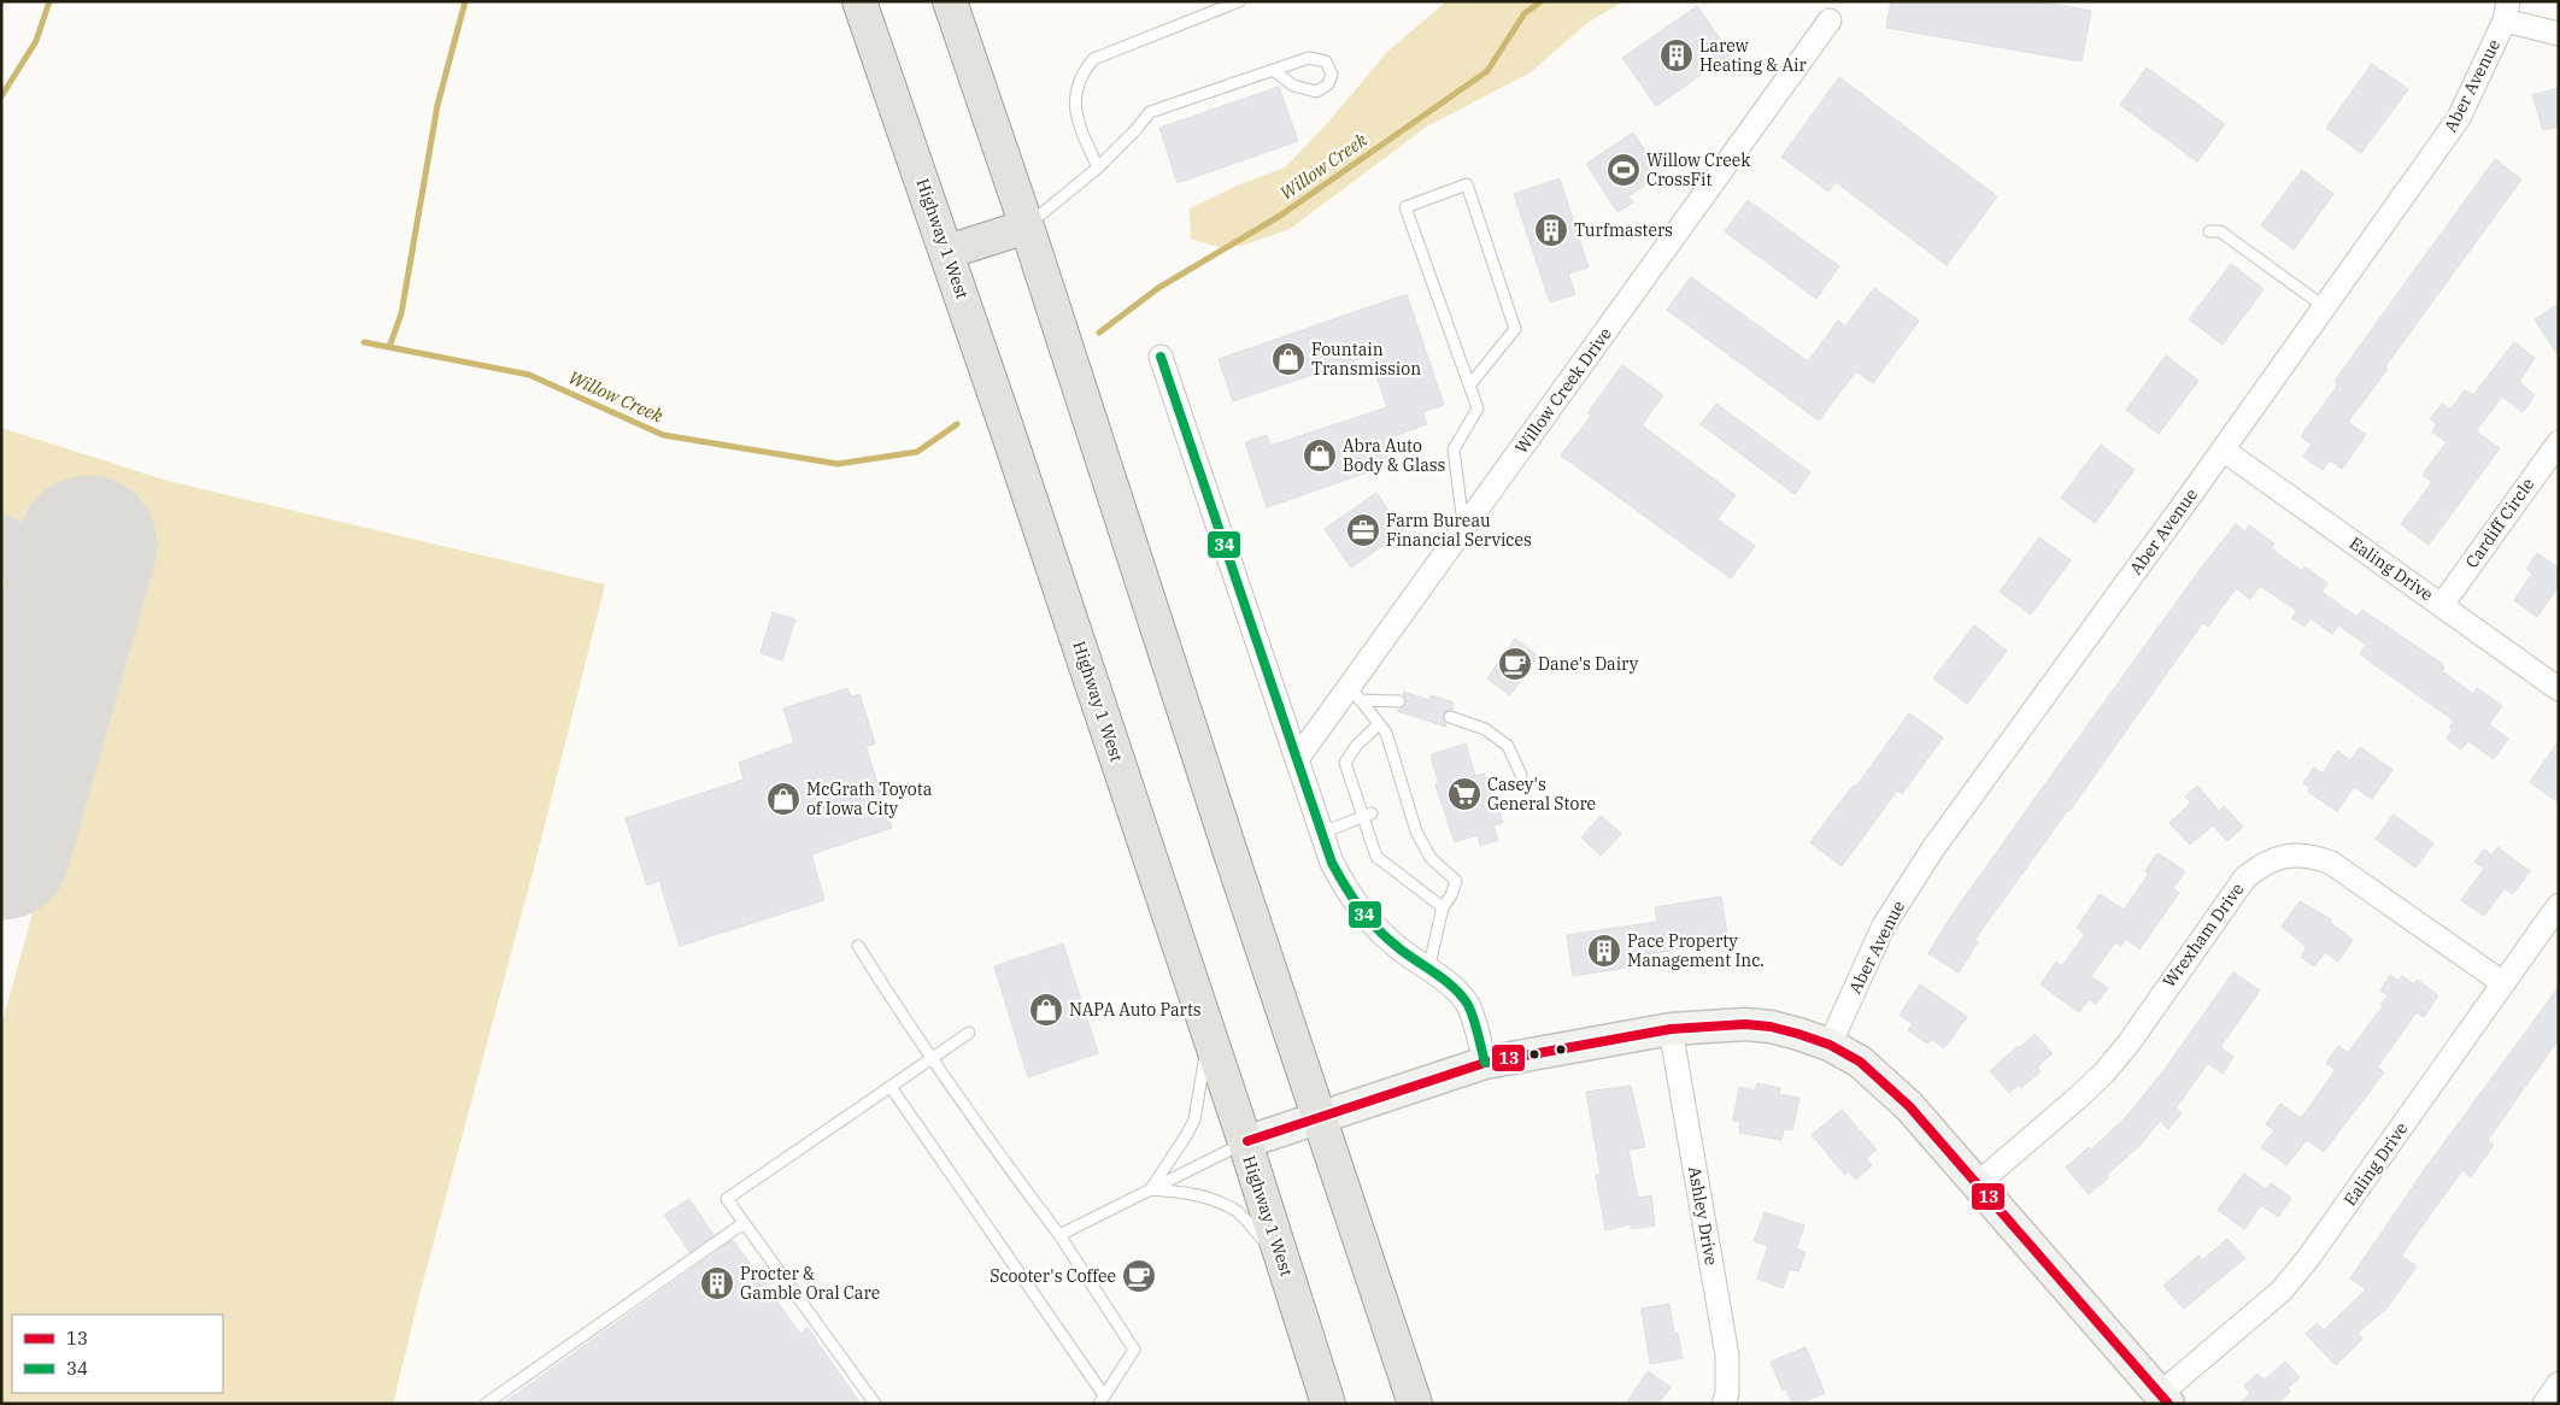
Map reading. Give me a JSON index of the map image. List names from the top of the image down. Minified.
{"streets":{"main road":["Highway 1 West"],"street":["Aber Avenue","Willow Creek Drive","Cardiff Circle","Ealing Drive","Wrexham Drive","Ashley Drive"]},"crossings":[["Aber Avenue","Ealing Drive"],["Cardiff Circle","Ealing Drive"],["Ealing Drive","Wrexham Drive"]],"water":["Willow Creek"],"places":{"building":["Larew Heating & Air","Turfmasters","Pace Property Management Inc.","Procter & Gamble Oral Care"],"sports":["Willow Creek CrossFit"],"shop":["Fountain Transmission","Abra Auto Body & Glass","McGrath Toyota of Iowa City","NAPA Auto Parts"],"office":["Farm Bureau Financial Services"],"cafe":["Dane's Dairy","Scooter's Coffee"],"supermarket":["Casey's General Store"]},"lines":["transit line 34","transit line 13"],"legend":["13","34"]}
